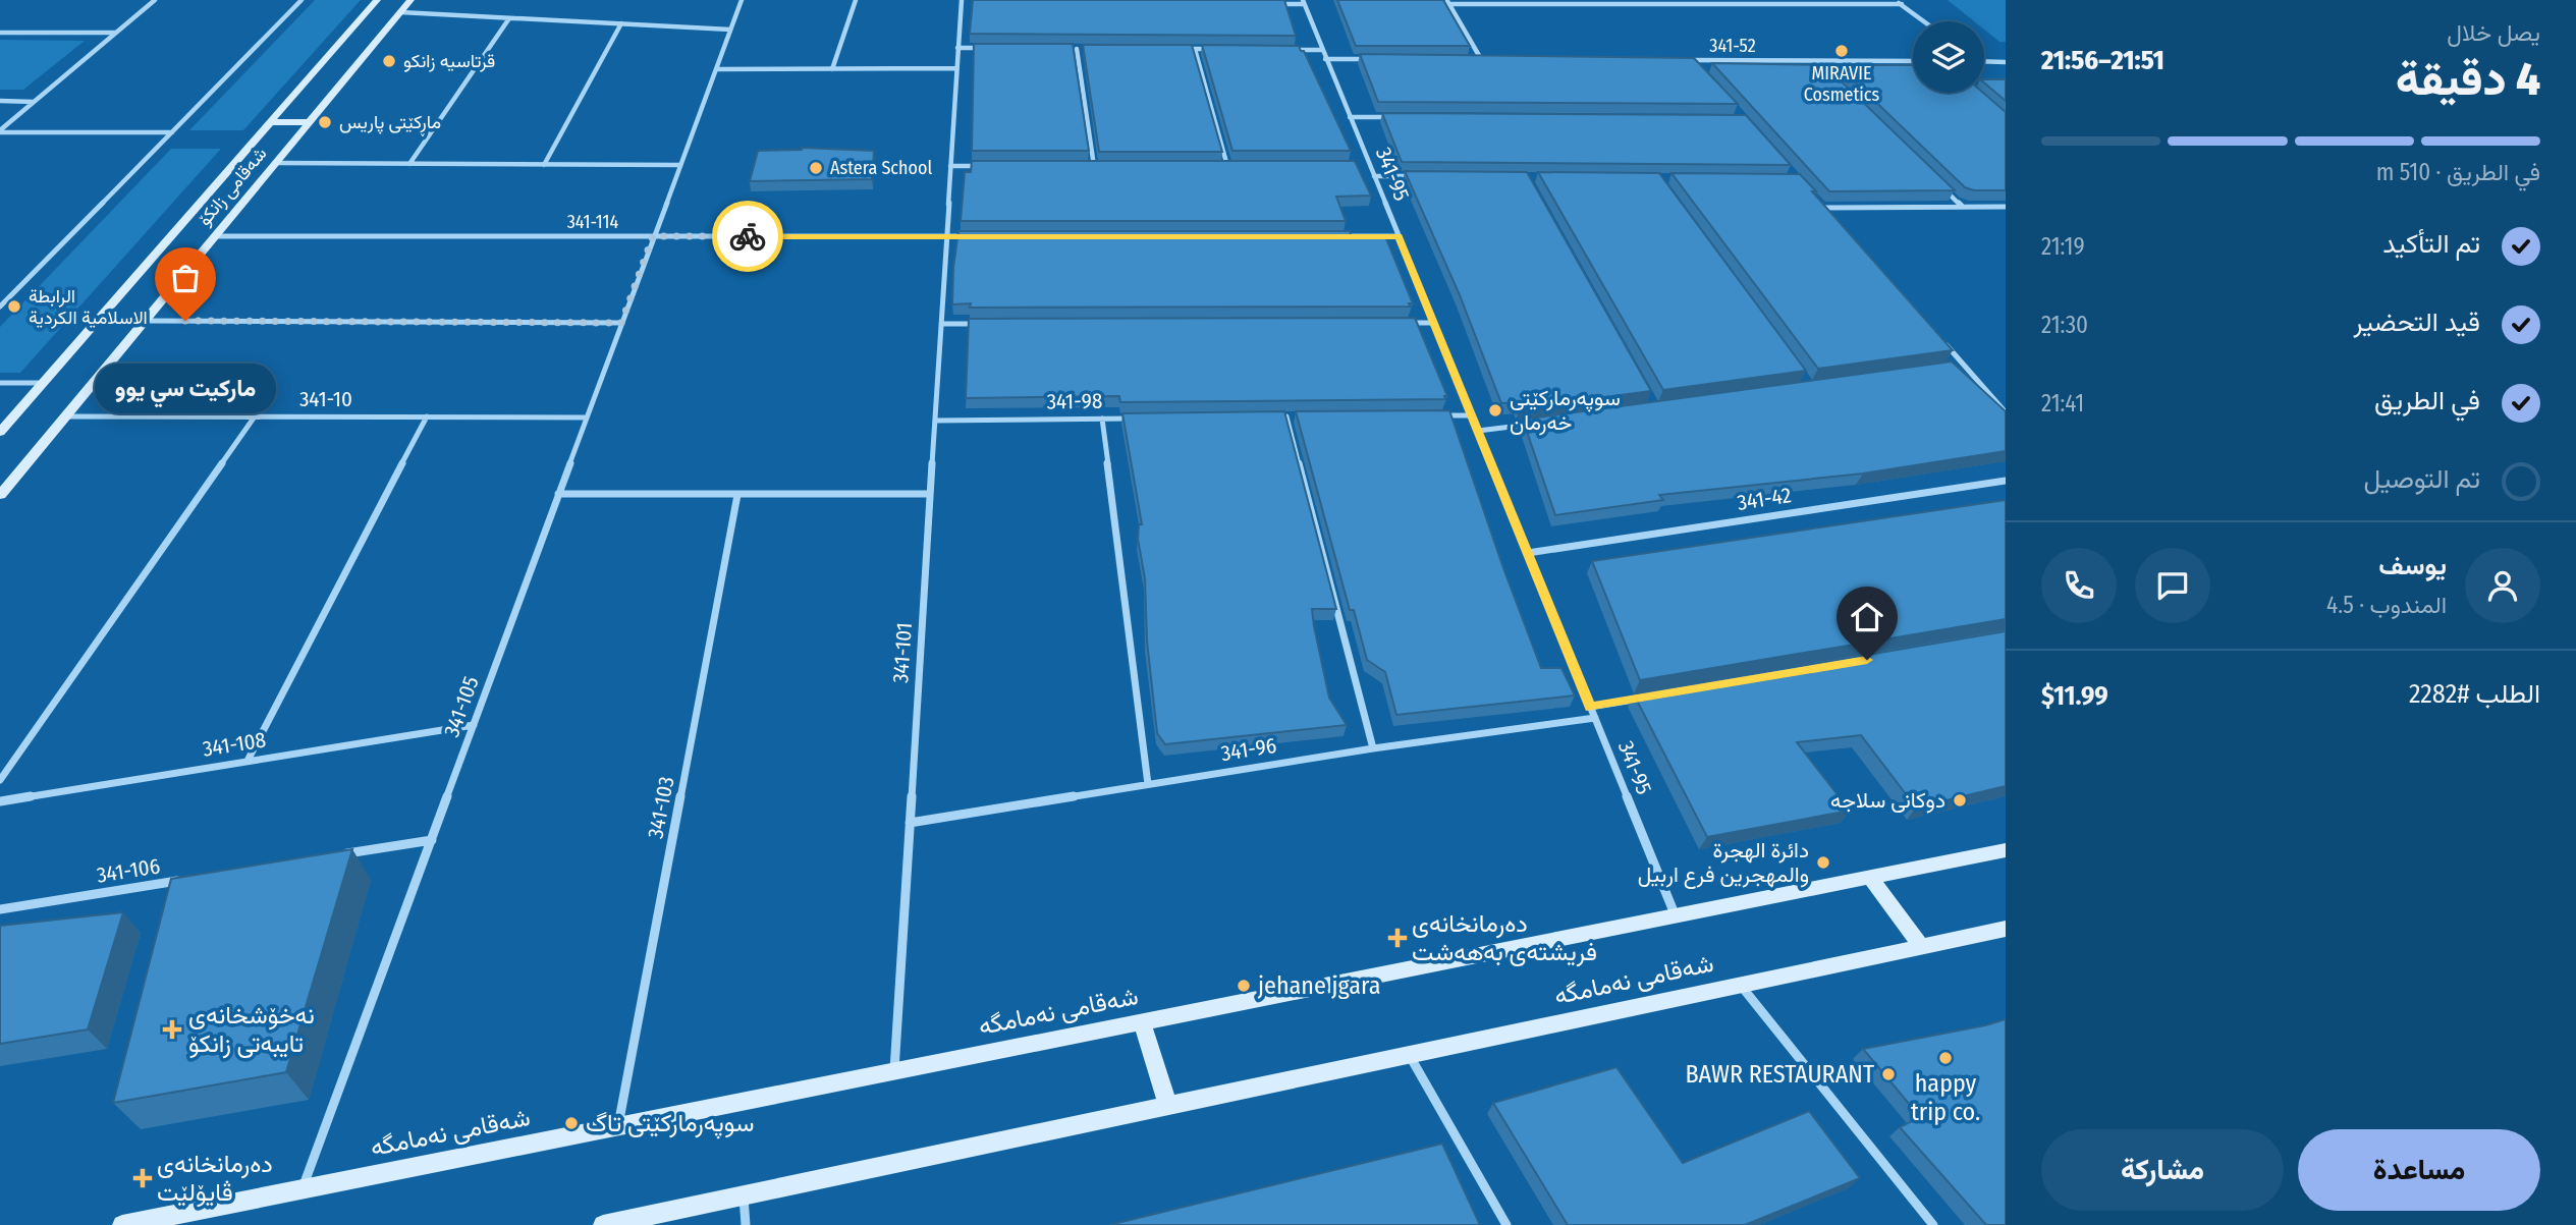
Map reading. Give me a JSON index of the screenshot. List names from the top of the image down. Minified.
{"streets":{"main road":["شەقامی زانکۆ","شەقامی نەمامگە"],"street":["341-52","341-95","341-114","341-10","341-98","341-42","341-101","341-105","341-108","341-96","341-103","341-106"]},"crossings":[["341-95","341-42"],["341-95","341-96"],["341-95","شەقامی نەمامگە"],["شەقامی زانکۆ","341-114"],["شەقامی زانکۆ","341-10"],["341-114","341-101"],["341-114","341-105"],["341-10","341-105"],["341-98","341-101"],["341-101","341-96"],["341-101","شەقامی نەمامگە"],["341-105","341-108"],["341-105","شەقامی نەمامگە"],["341-103","شەقامی نەمامگە"]],"places":{"other":["MIRAVIE Cosmetics","قرتاسیە زانکو","ماڕکێتی پاریس","Astera School","الرابطة الاسلامية الكردية","ماركيت سي يوو","سوپەرمارکێتی خەرمان","دوكانى سلاجه","دائرة الهجرة والمهجرين فرع اربيل","jehane jgara","happy trip co.","BAWR RESTAURANT","سوپەرمارکێتی تاگ"],"health":["دەرمانخانەی فریشتەی بەهەشت","نەخۆشخانەی تایبەتی زانکۆ","دەرمانخانەی ڤایۆلێت"]},"page":{"heading":["4 دقيقة","يصل خلال","21:51–21:56"],"panel":["يوسف","المندوب · 4.5","الطلب #2282","$11.99"],"bar":"في الطريق · 510 m","list":[["تم التأكيد","21:19"],["قيد التحضير","21:30"],["في الطريق","21:41"],"تم التوصيل"],"bubble":"ماركيت سي يوو","buttons":["مساعدة","مشاركة"]}}
